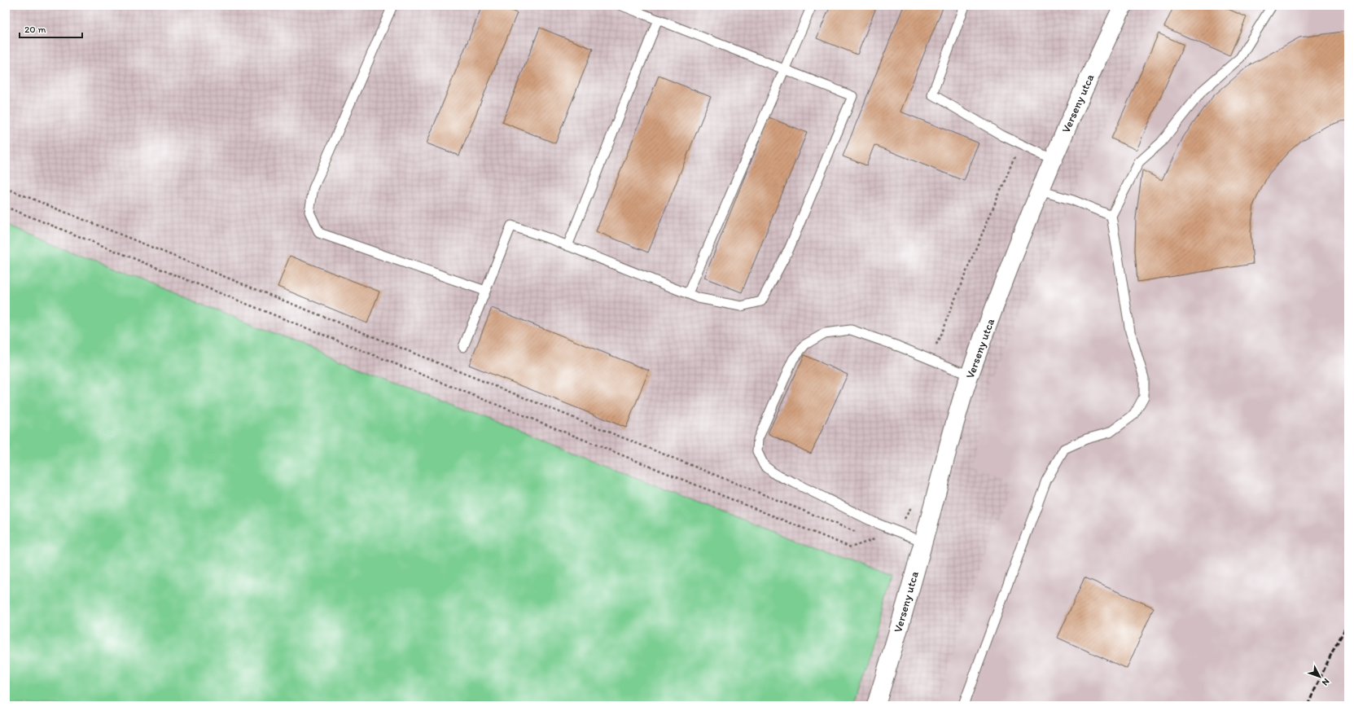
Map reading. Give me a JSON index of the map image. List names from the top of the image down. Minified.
{"streets":{"street":["Verseny utca"]},"scale_bar":"20 m","north":"bottom right"}
